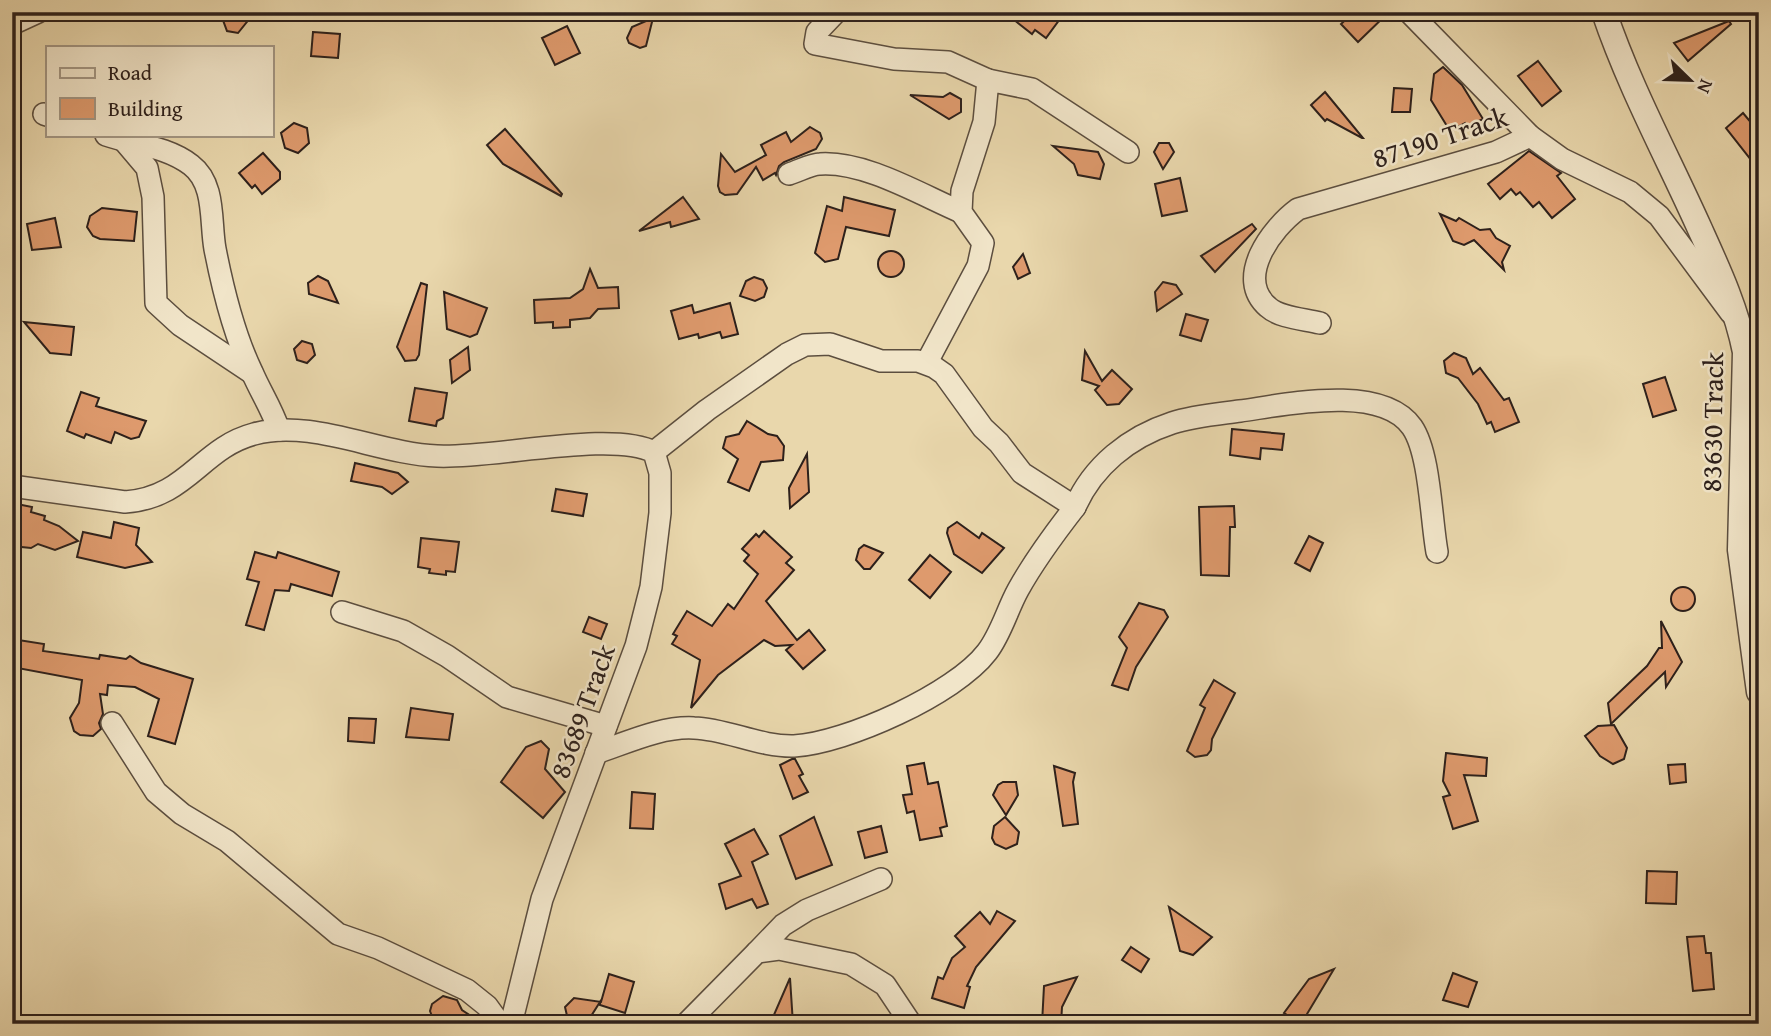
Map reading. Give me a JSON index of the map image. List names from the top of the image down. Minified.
{"streets":{"street":["87190 Track","83630 Track","83689 Track"]},"crossings":[["87190 Track","83630 Track"]],"legend":["Road","Building"],"north":"bottom right"}
